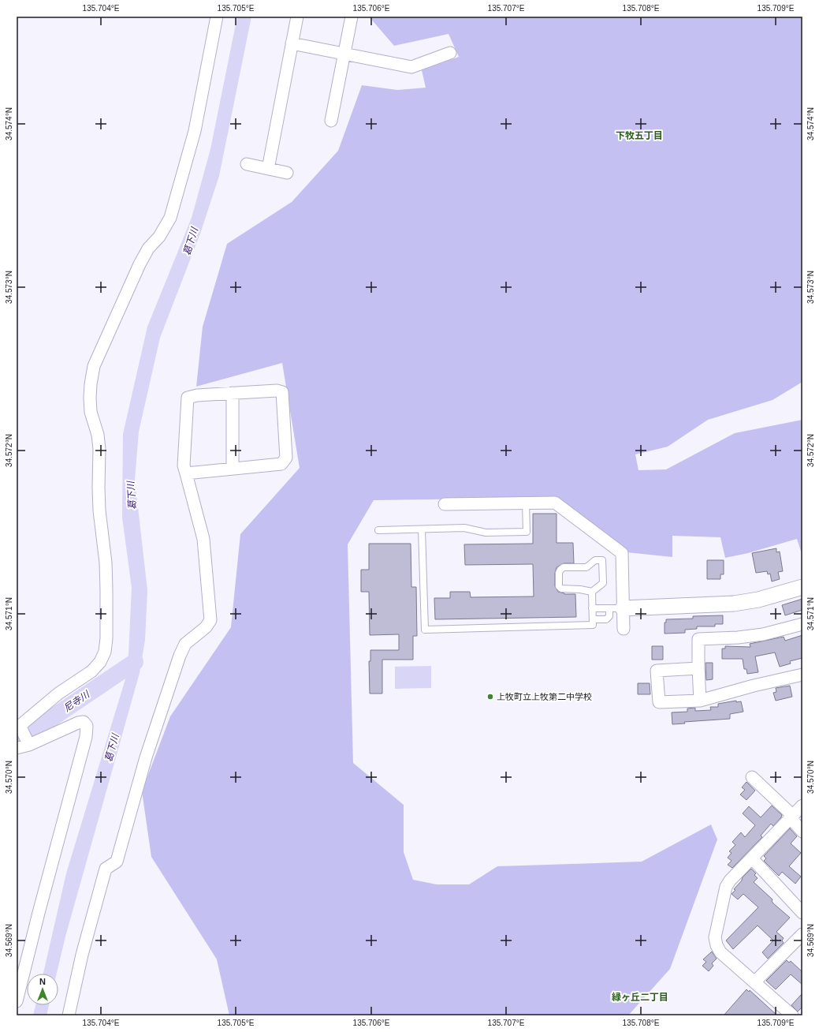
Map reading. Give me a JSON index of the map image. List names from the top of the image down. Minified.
{"districts":["下牧五丁目","緑ヶ丘二丁目"],"water":["葛下川","尼寺川"],"places":["上牧町立上牧第二中学校"],"north":"top","coordinates":["135.704°E","135.705°E","135.706°E","135.707°E","135.708°E","135.709°E","34.574°N","34.573°N","34.572°N","34.571°N","34.570°N","34.569°N"]}
